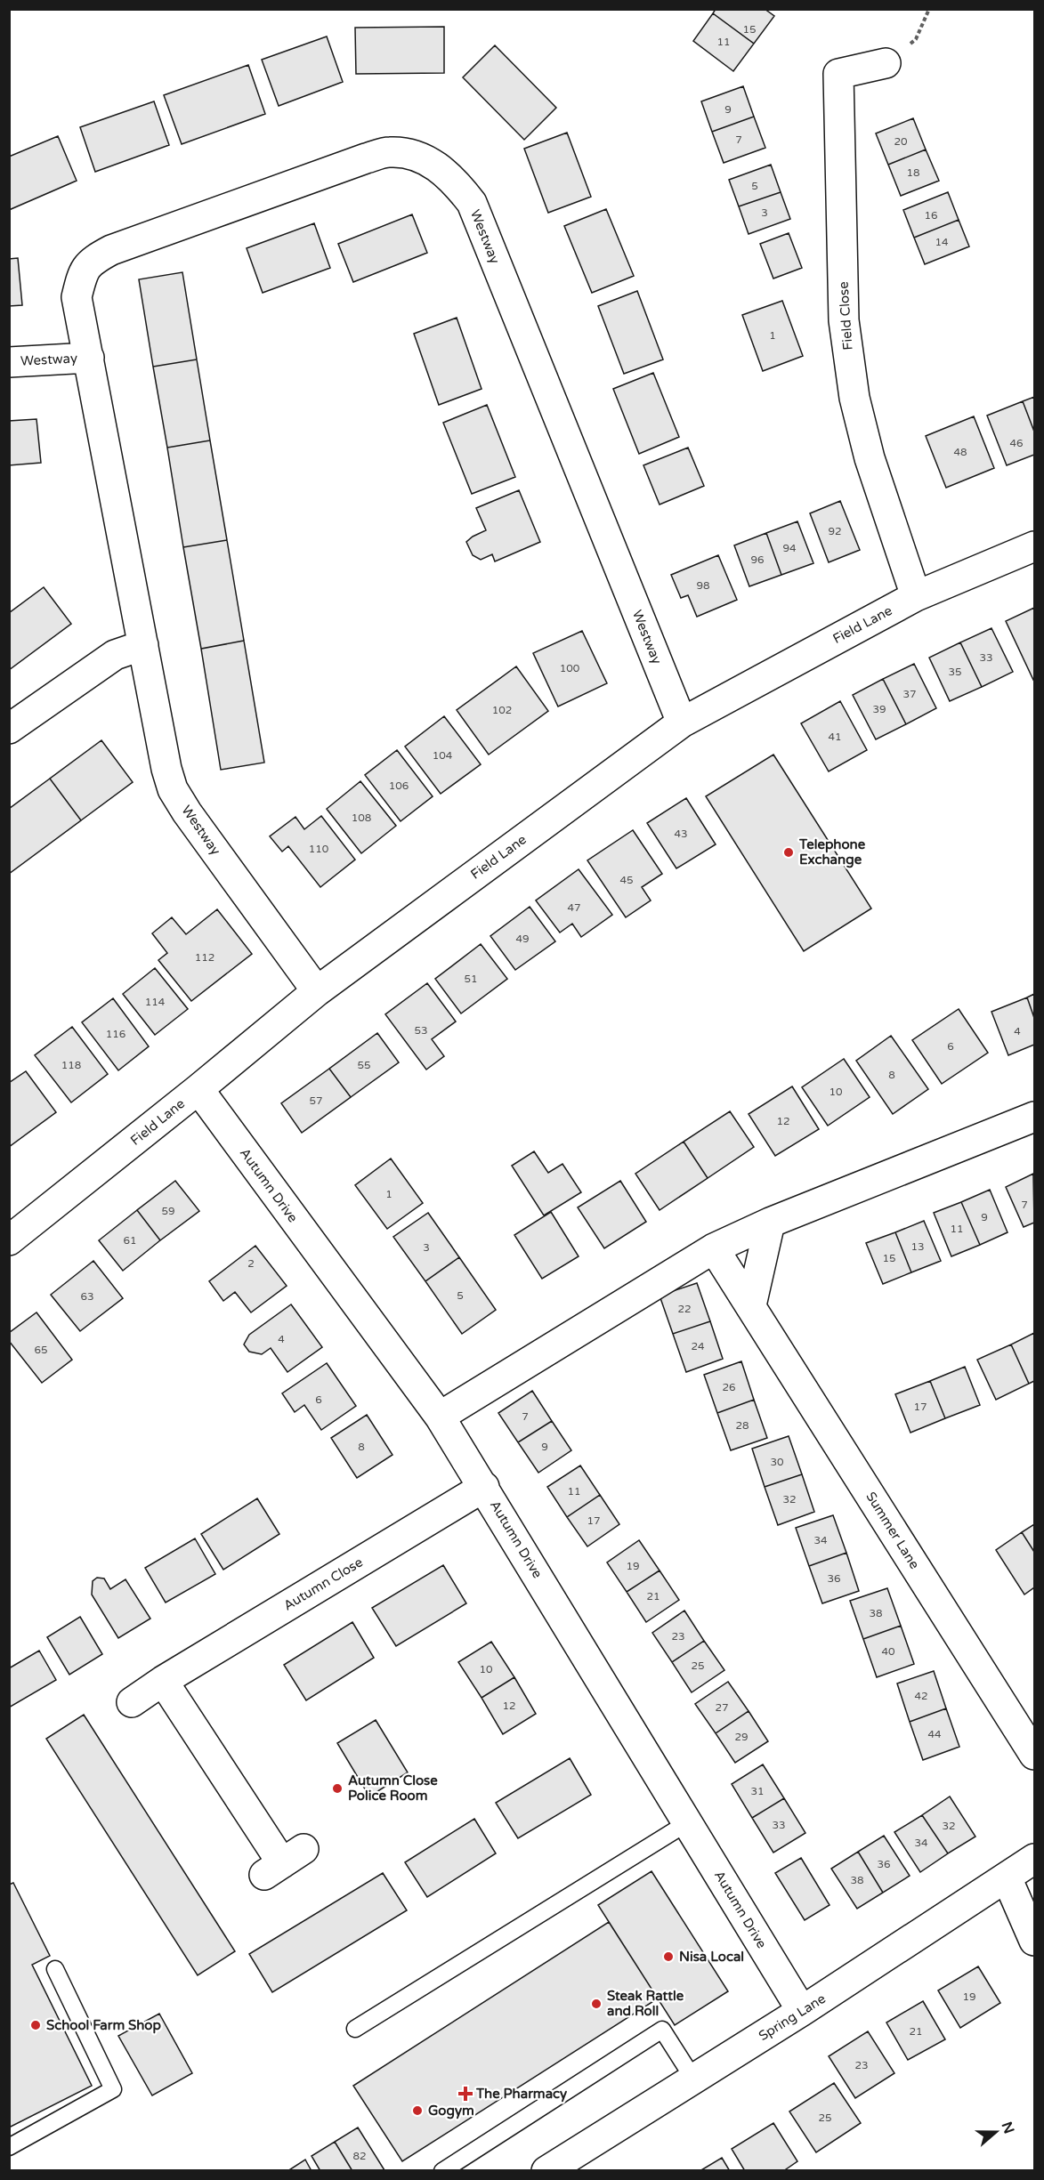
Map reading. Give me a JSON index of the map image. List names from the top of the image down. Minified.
{"streets":{"street":["Westway","Field Close","Field Lane","Autumn Drive","Summer Lane","Autumn Close","Spring Lane"]},"crossings":[["Westway","Field Lane"],["Field Close","Field Lane"],["Field Lane","Autumn Drive"],["Autumn Drive","Autumn Close"],["Autumn Drive","Spring Lane"]],"places":{"other":["Telephone Exchange","Autumn Close Police Room","Nisa Local","Steak Rattle and Roll","School Farm Shop","Gogym"],"health":["The Pharmacy"]},"house_numbers":["15","11","9","7","20","18","5","3","16","14","1","46","48","92","94","96","98","33","100","35","37","39","102","41","104","106","108","43","110","45","47","49","112","51","114","53","4","116","6","118","55","8","10","57","12","1","7","59","9","11","61","13","3","15","2","5","63","22","4","24","65","26","6","17","7","28","8","9","30","11","32","17","34","19","36","21","38","23","40","25","10","42","12","27","44","29","31","33","32","34","36","38","19","21","23","25","82"],"north":"right"}
